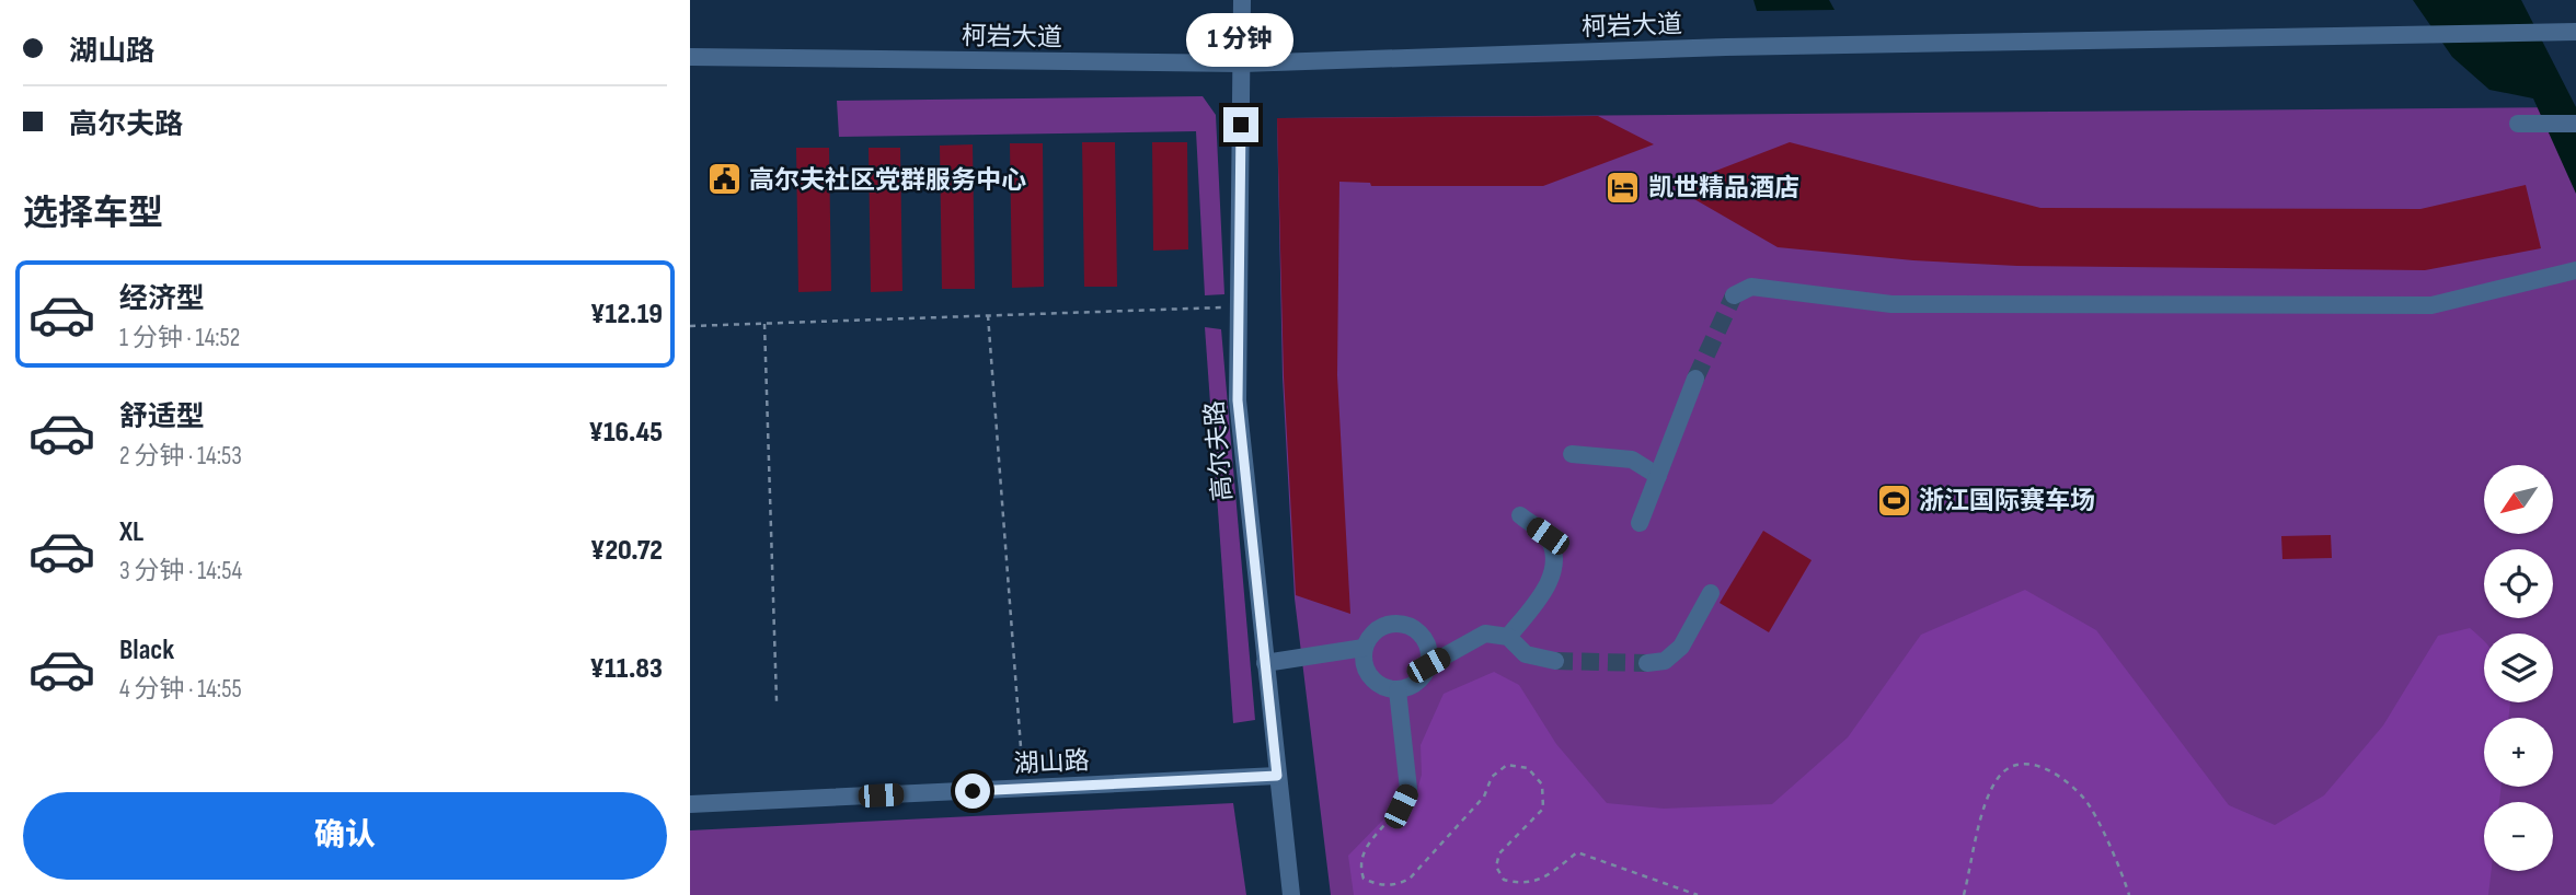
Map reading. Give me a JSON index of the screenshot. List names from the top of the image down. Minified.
{"streets":{"street":["柯岩大道","高尔夫路","湖山路"]},"crossings":[["柯岩大道","高尔夫路"],["高尔夫路","湖山路"]],"places":{"public building":["高尔夫社区党群服务中心"],"hotel":["凯世精品酒店"],"sports":["浙江国际赛车场"]},"north":"bottom left","page":{"banner":["湖山路","高尔夫路"],"bubble":"1 分钟","heading":"选择车型","list":[{"name":"经济型","note":"1 分钟 · 14:52","value":"¥12.19"},{"name":"舒适型","note":"2 分钟 · 14:53","value":"¥16.45"},{"name":"XL","note":"3 分钟 · 14:54","value":"¥20.72"},{"name":"Black","note":"4 分钟 · 14:55","value":"¥11.83"}],"map_buttons":["+","−"],"buttons":"确认"}}
